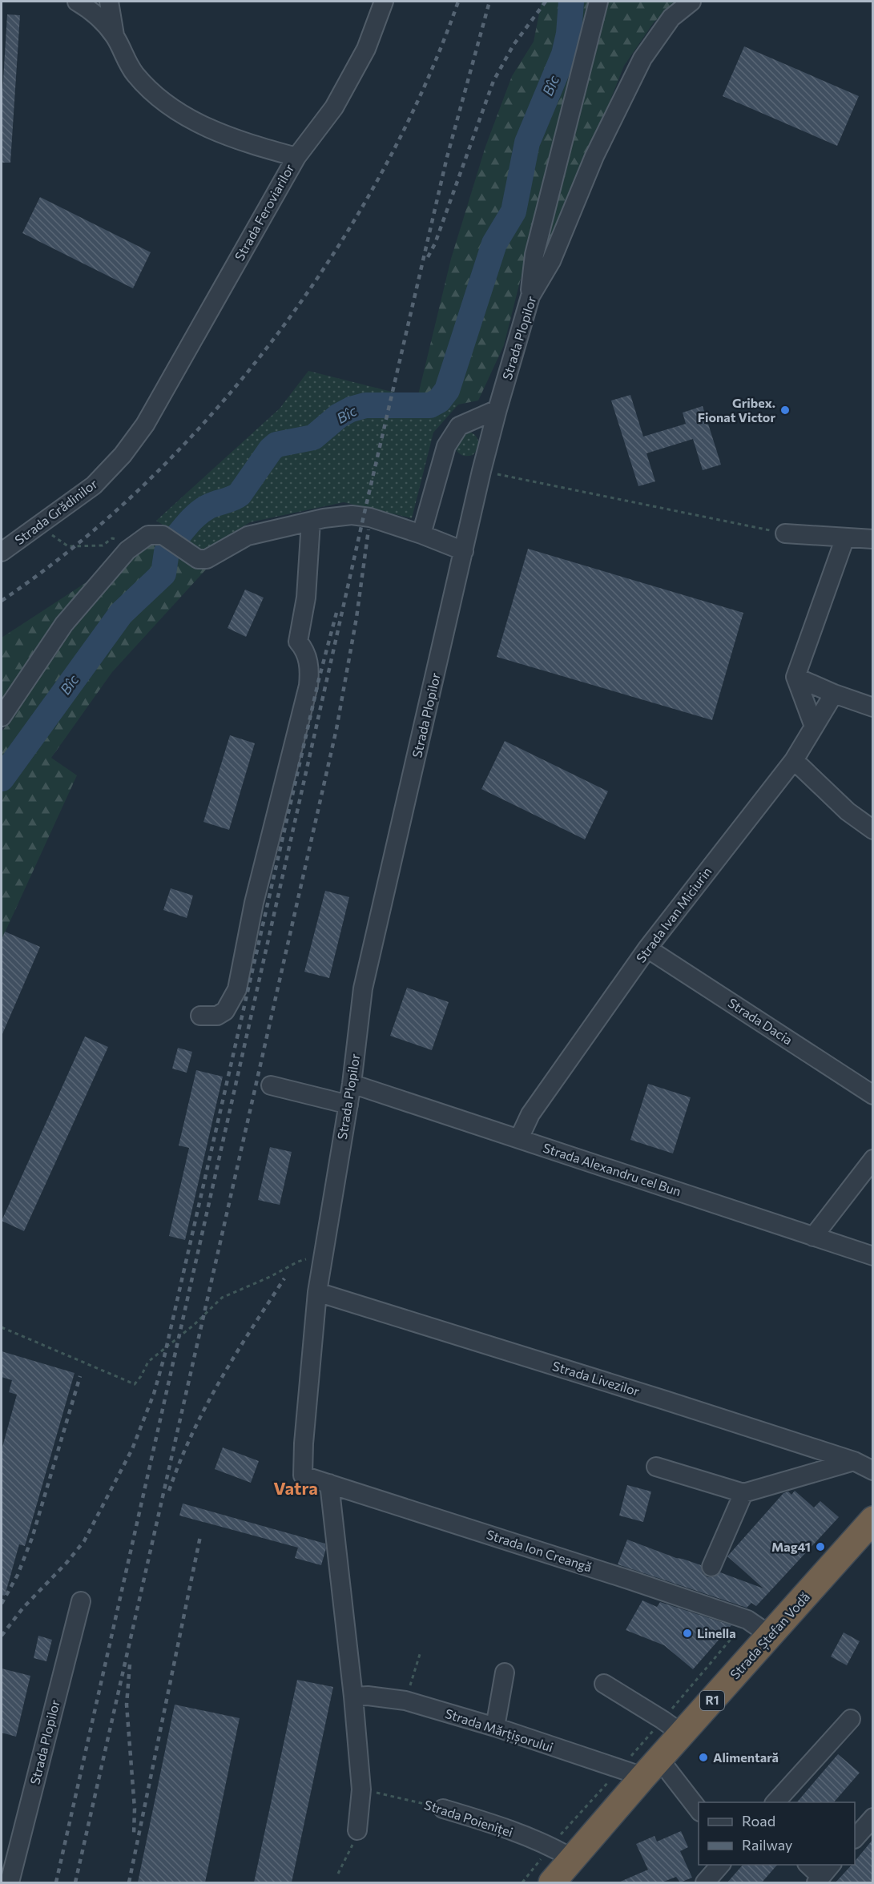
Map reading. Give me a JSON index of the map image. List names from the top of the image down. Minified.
{"streets":{"highway":["Strada Ștefan Vodă","R1"],"street":["Strada Feroviarilor","Strada Plopilor","Strada Grădinilor","Strada Ivan Miciurin","Strada Dacia","Strada Alexandru cel Bun","Strada Livezilor","Strada Ion Creangă","Strada Mărțișorului","Strada Poieniței"]},"crossings":[["Strada Feroviarilor","Strada Grădinilor"],["Strada Plopilor","Strada Alexandru cel Bun"],["Strada Plopilor","Strada Livezilor"],["Strada Plopilor","Strada Ion Creangă"],["Strada Ivan Miciurin","Strada Dacia"],["Strada Ivan Miciurin","Strada Alexandru cel Bun"],["Strada Ion Creangă","Strada Ștefan Vodă"],["Strada Ștefan Vodă","Strada Mărțișorului"],["Strada Ștefan Vodă","Strada Poieniței"]],"districts":["Vatra"],"water":["Bîc"],"places":["Gribex. Fionat Victor","Mag41","Linella","Alimentară"],"legend":["Road","Railway"]}
